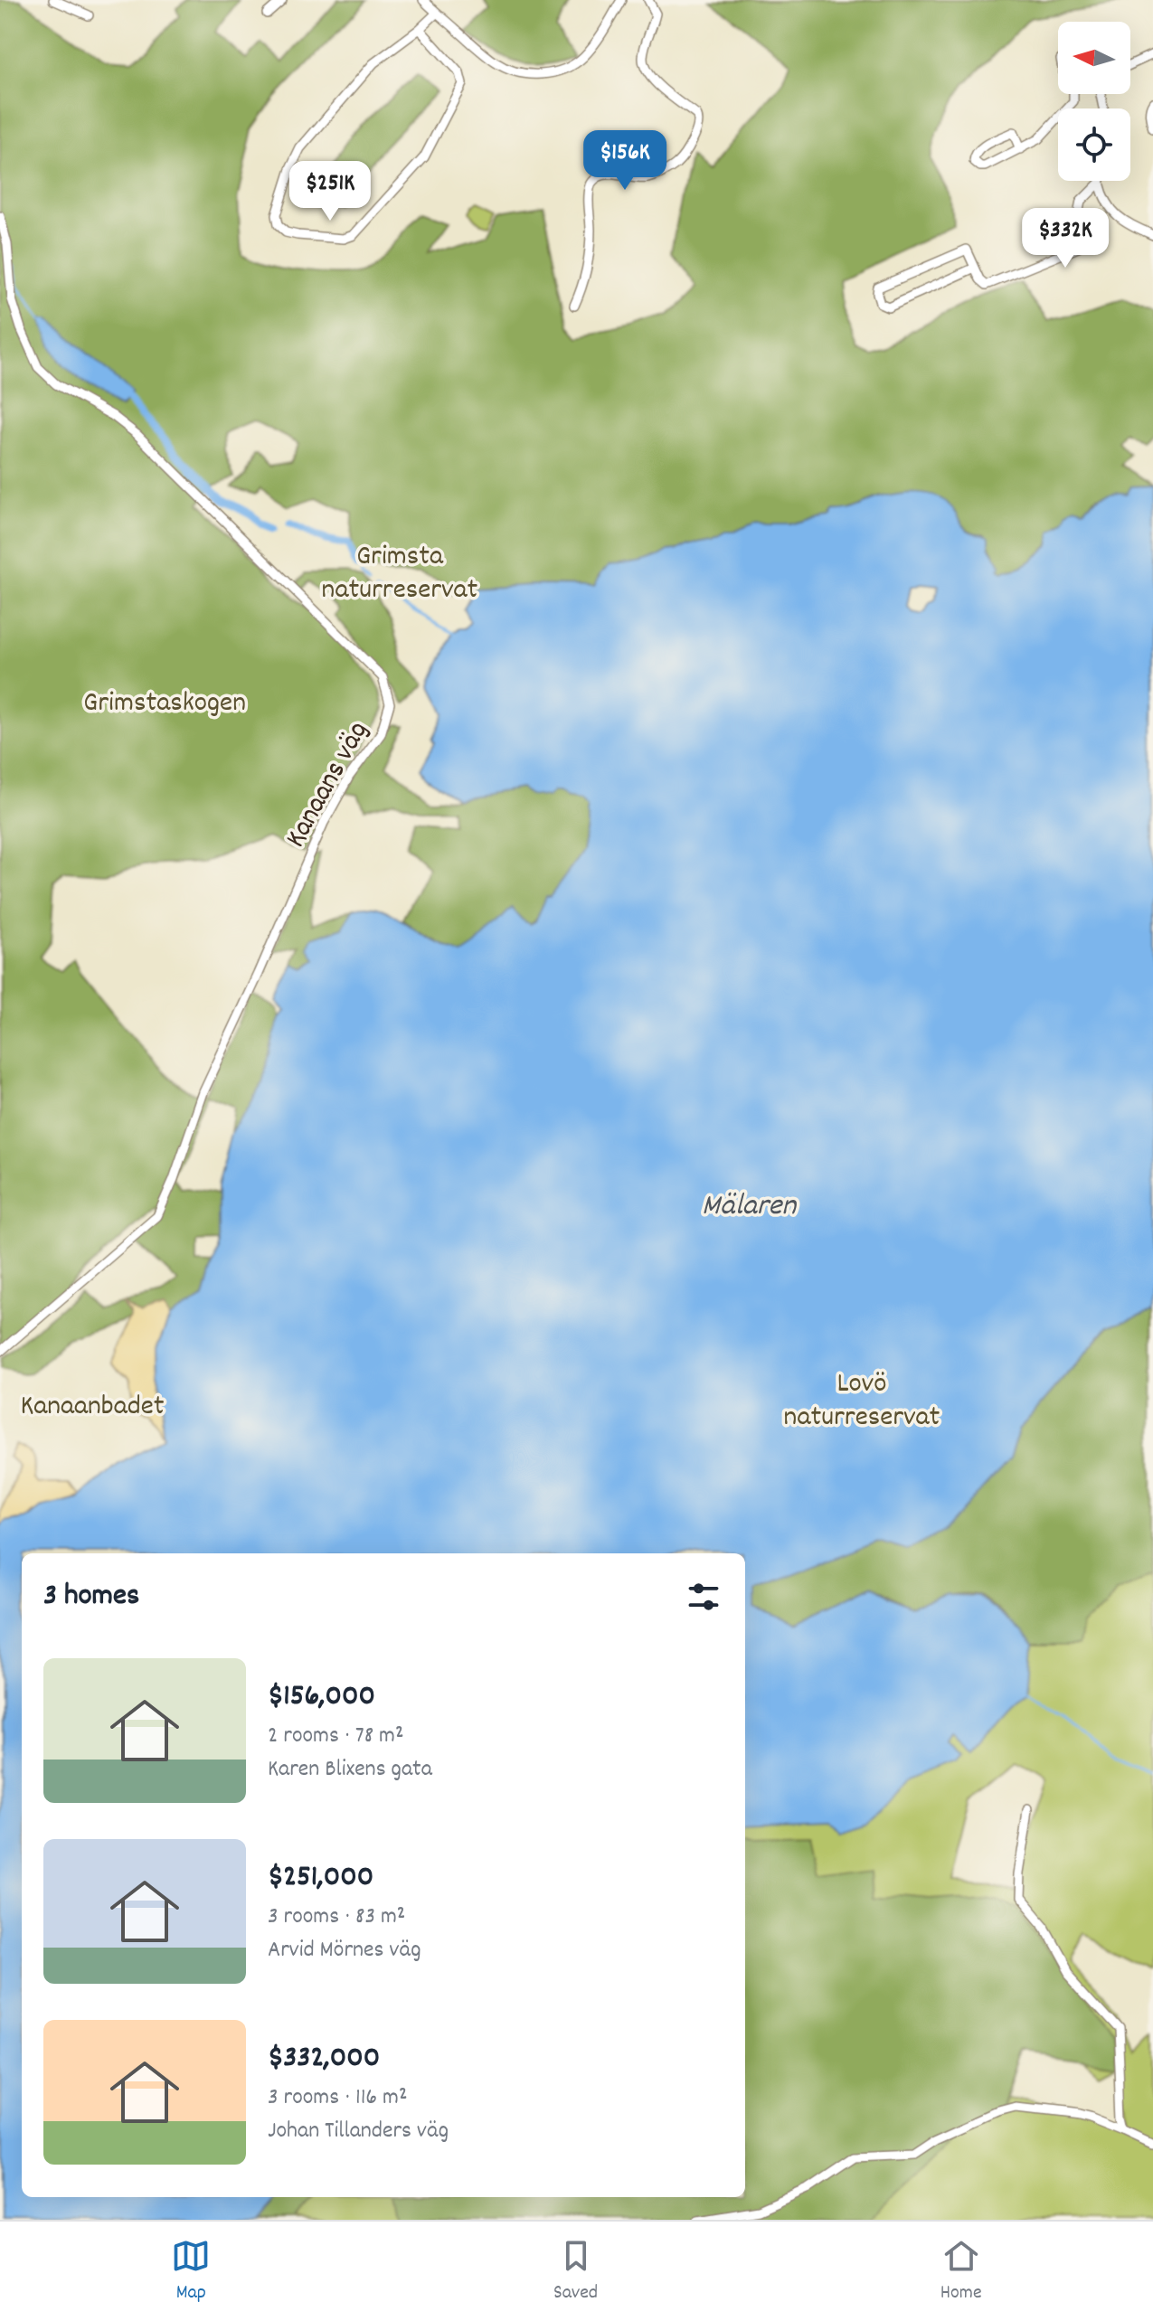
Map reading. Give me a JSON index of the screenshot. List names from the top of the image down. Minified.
{"streets":{"street":["Kanaans väg"]},"water":["Mälaren"],"parks":["Grimsta naturreservat","Grimstaskogen","Lovö naturreservat","Kanaanbadet"],"north":"left","page":{"price":["$156K","$251K","$332K"],"heading":"3 homes","list":[{"name":"$156,000","note":"2 rooms · 78 m² · Karen Blixens gata"},{"name":"$251,000","note":"3 rooms · 83 m² · Arvid Mörnes väg"},{"name":"$332,000","note":"3 rooms · 116 m² · Johan Tillanders väg"}],"tabs":["Map","Saved","Home"]}}
